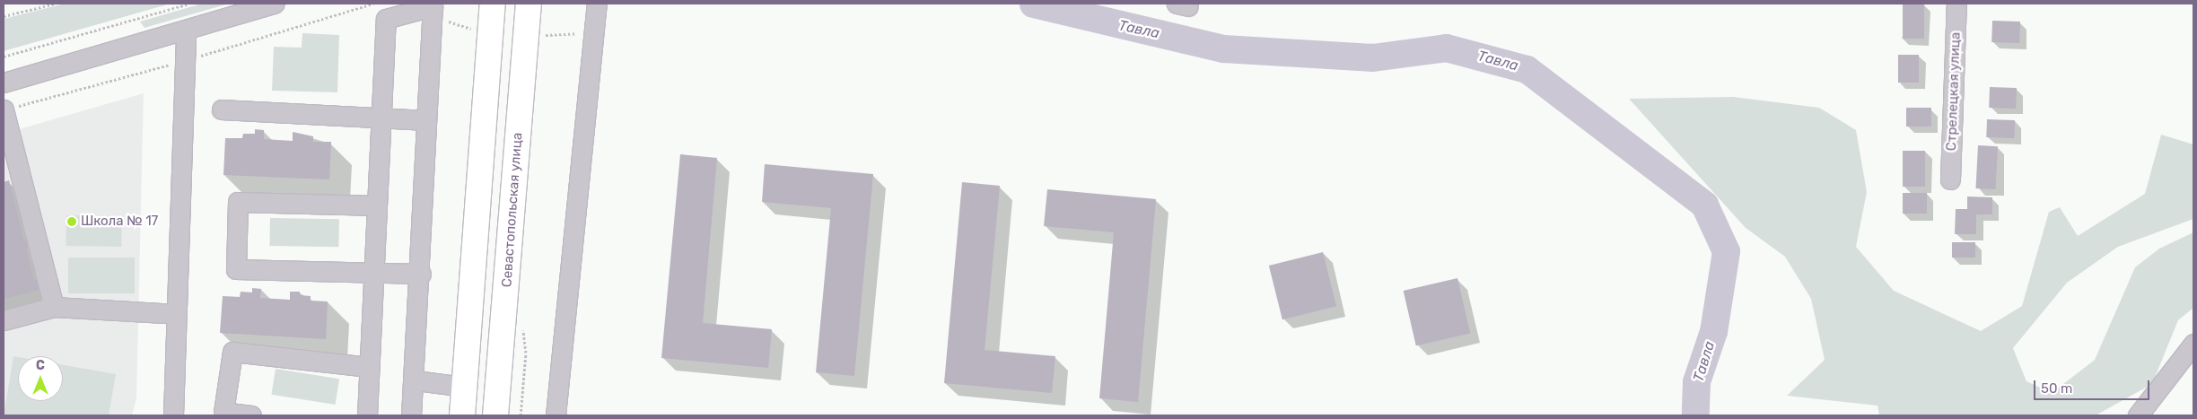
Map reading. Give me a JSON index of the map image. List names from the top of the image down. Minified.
{"streets":{"main road":["Севастопольская улица"],"street":["Стрелецкая улица"]},"water":["Тавла"],"places":["Школа № 17"],"scale_bar":"50 m","north":"top"}
